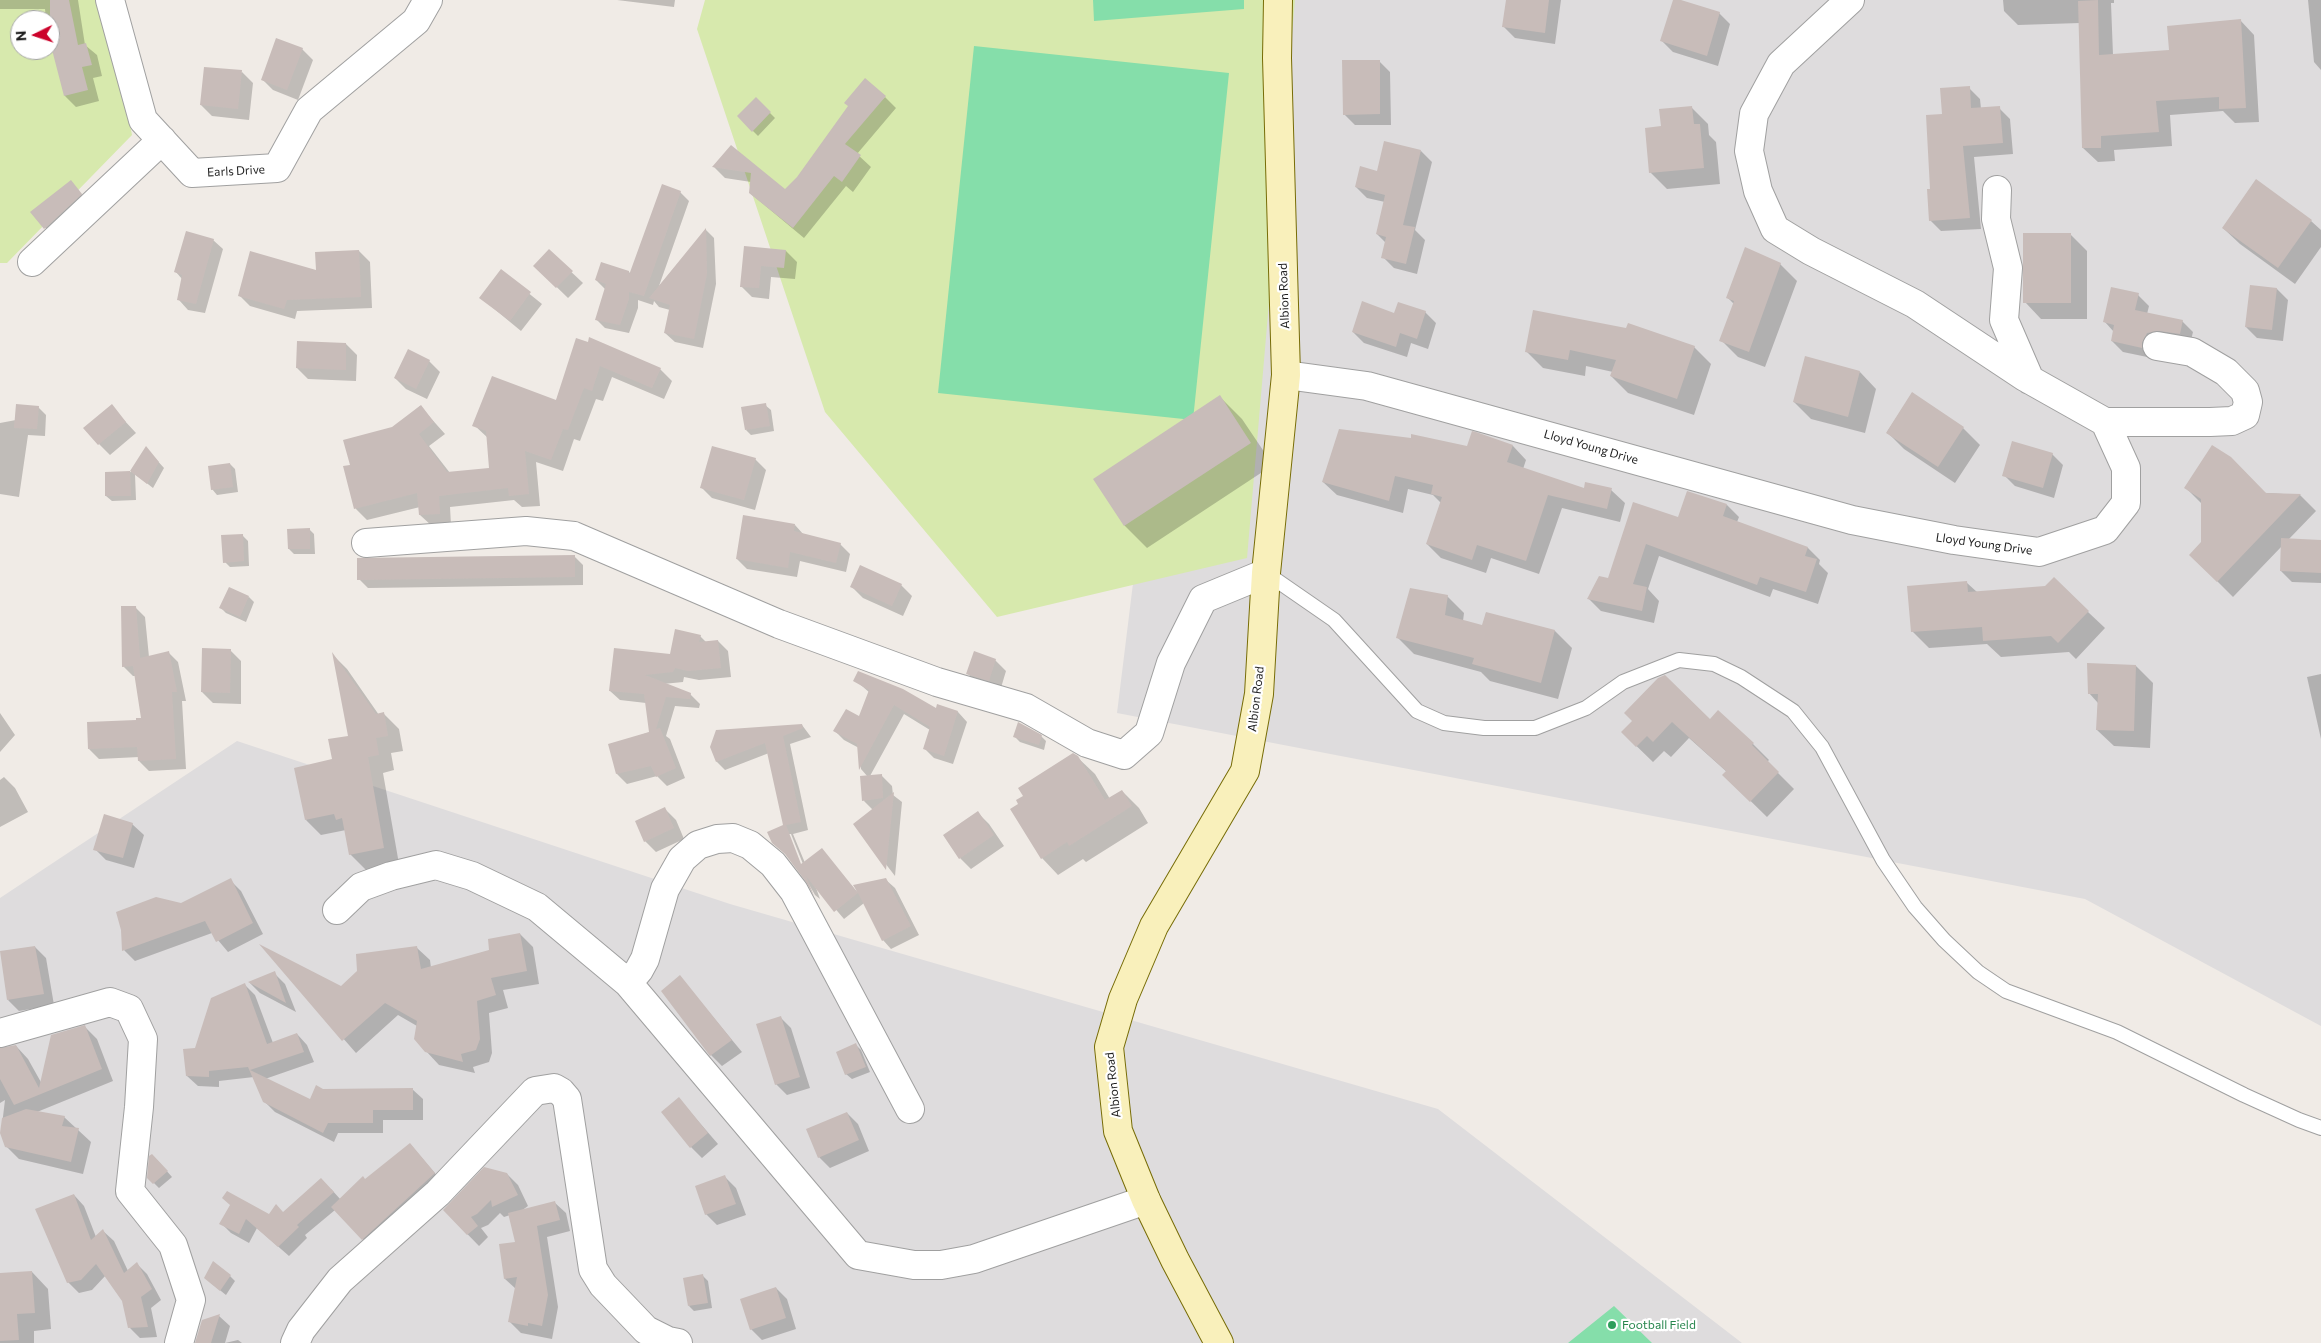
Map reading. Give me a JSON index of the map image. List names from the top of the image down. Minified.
{"streets":{"street":["Earls Drive","Albion Road","Lloyd Young Drive"]},"crossings":[["Albion Road","Lloyd Young Drive"]],"places":["Football Field"],"north":"left"}
